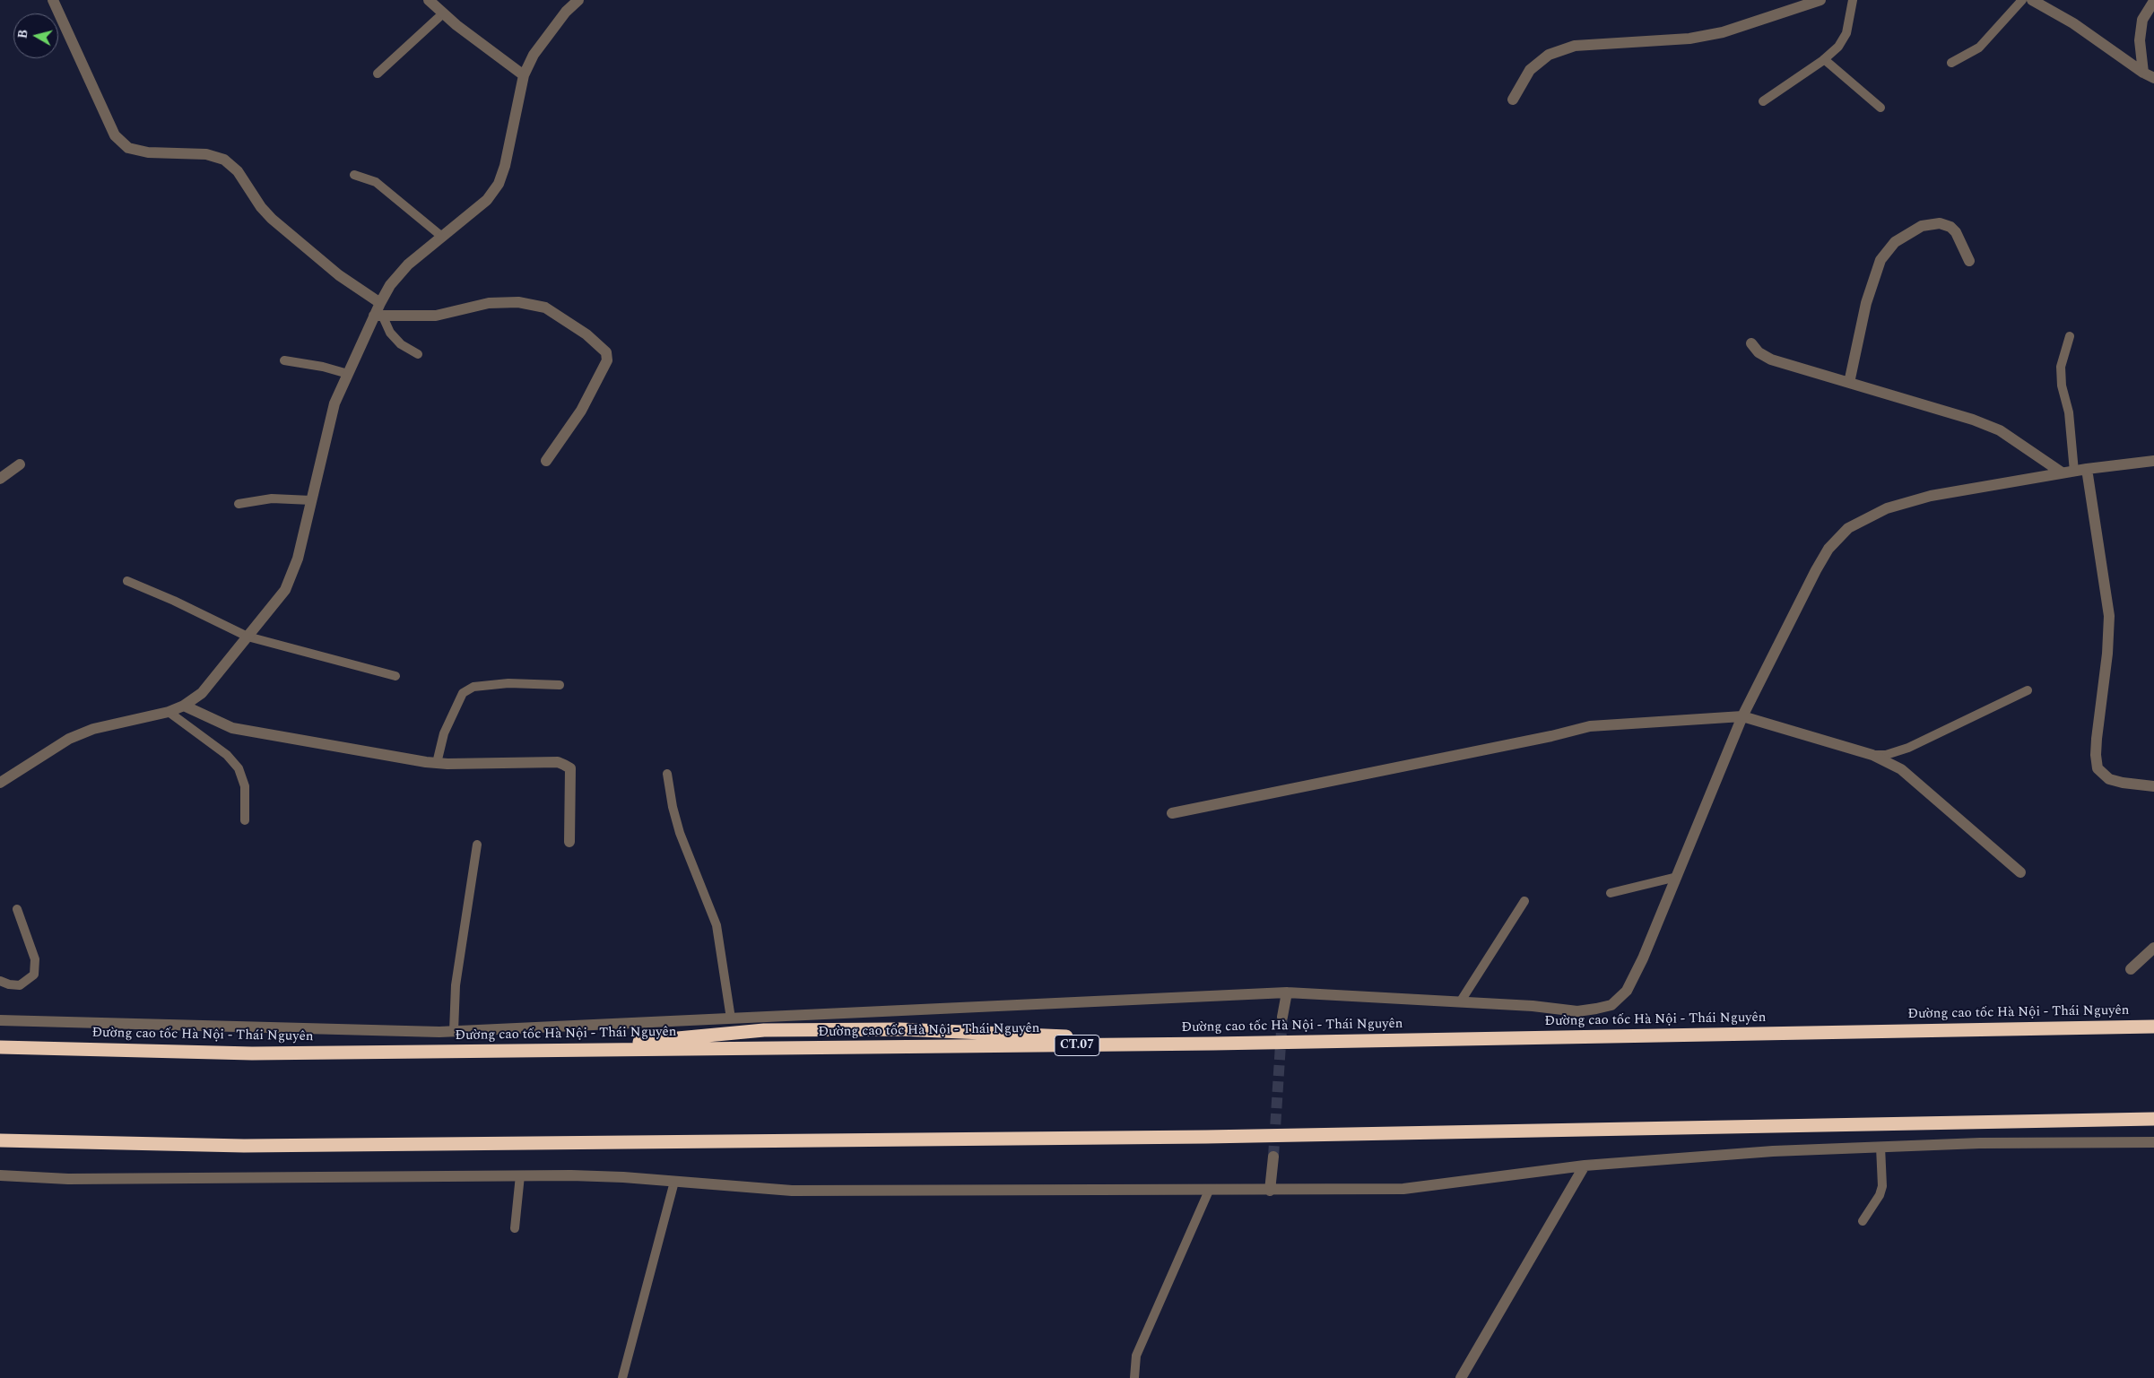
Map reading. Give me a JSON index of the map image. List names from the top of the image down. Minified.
{"streets":{"highway":["Đường cao tốc Hà Nội - Thái Nguyên","CT.07"]},"north":"left"}
